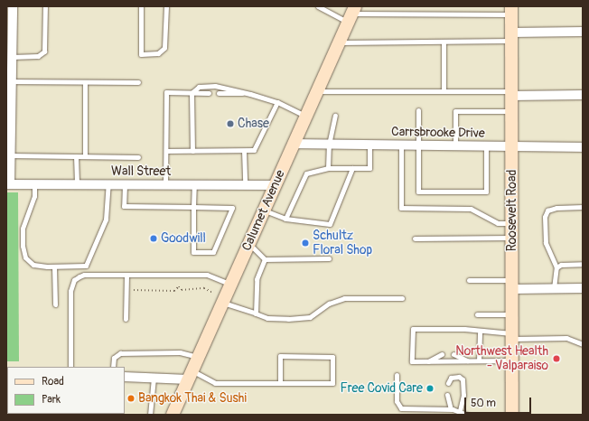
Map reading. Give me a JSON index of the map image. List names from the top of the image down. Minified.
{"streets":{"main road":["Calumet Avenue","Roosevelt Road"],"street":["Carrsbrooke Drive","Wall Street"]},"crossings":[["Carrsbrooke Drive","Calumet Avenue"],["Carrsbrooke Drive","Roosevelt Road"],["Wall Street","Calumet Avenue"]],"places":["Chase","Goodwill","Schultz Floral Shop","Northwest Health - Valparaiso","Free Covid Care","Bangkok Thai & Sushi"],"legend":["Road","Park"],"scale_bar":"50 m"}
